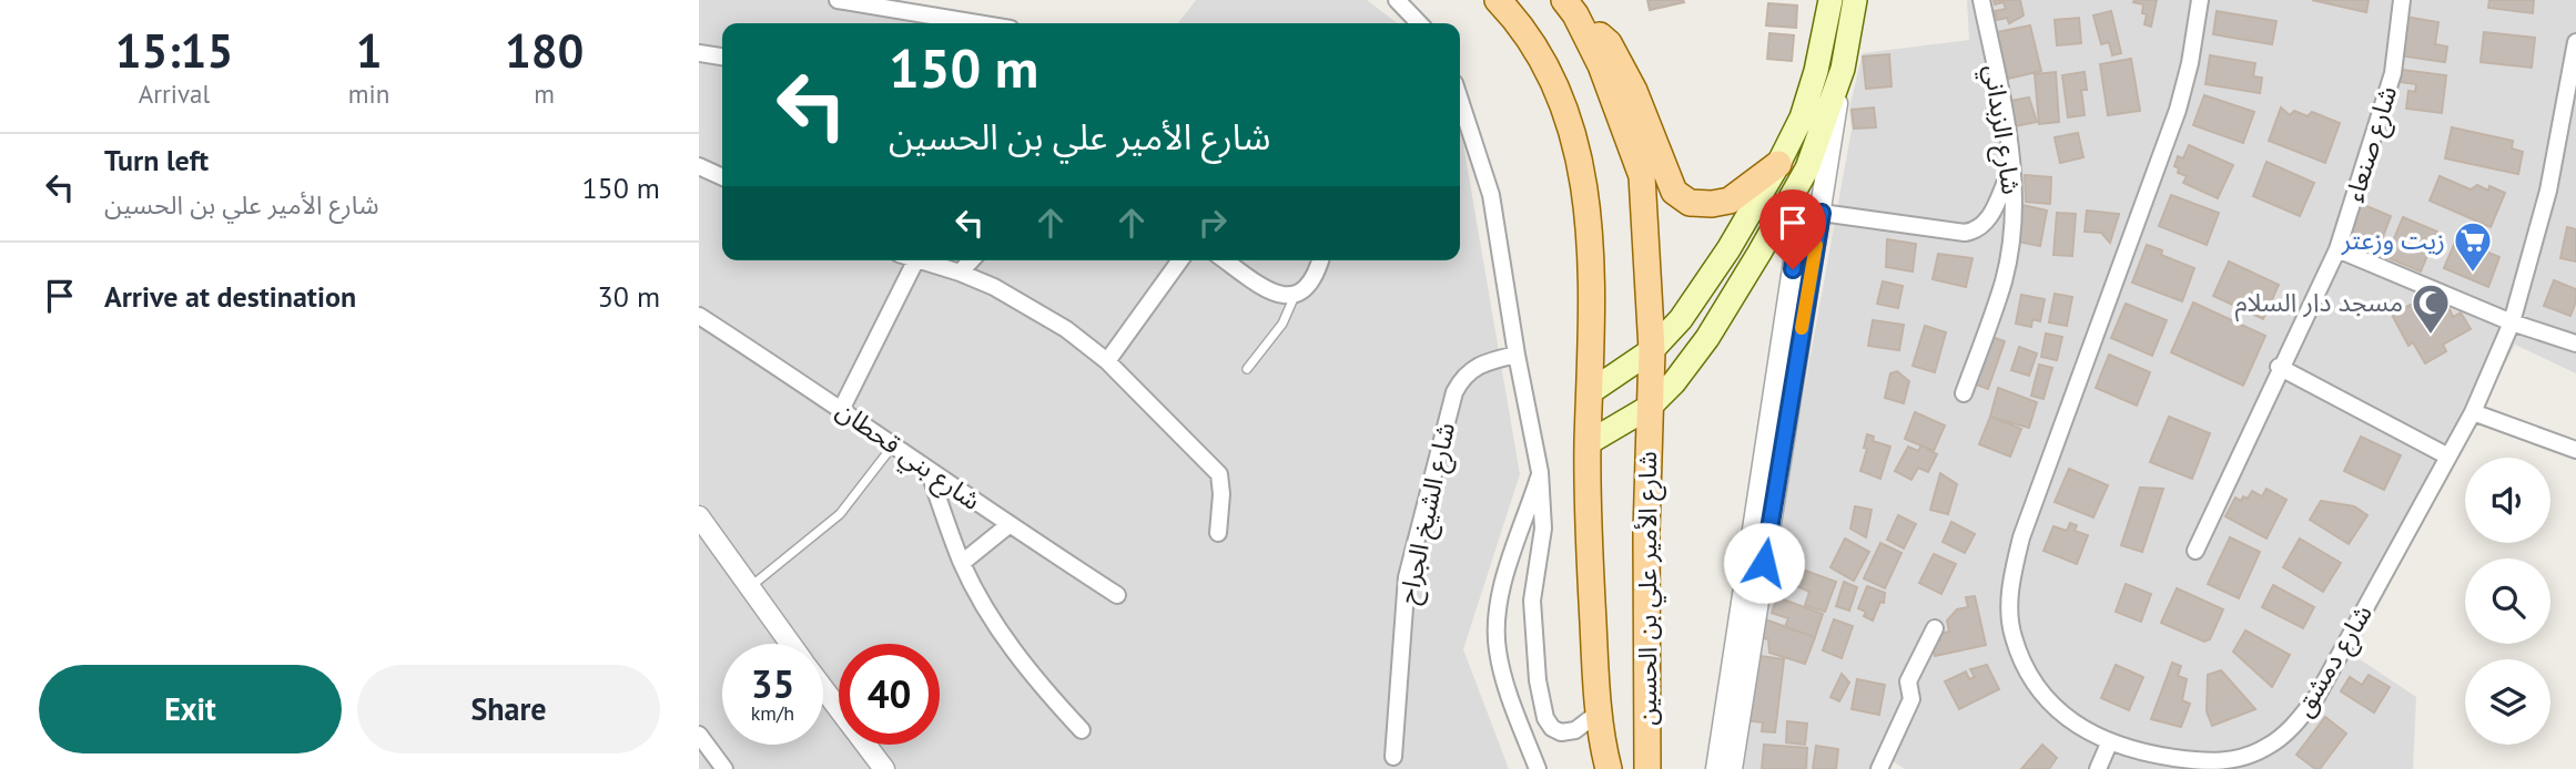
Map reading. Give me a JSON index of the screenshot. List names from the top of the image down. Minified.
{"streets":{"main road":["شارع الأمير علي بن الحسين"],"street":["شارع الزبداني","شارع صنعاء","شارع بني قحطان","شارع الشيخ الجراح","شارع دمشق"]},"places":{"supermarket":["زيت وزعتر"],"mosque":["مسجد دار السلام"]},"page":{"eta":["15:15","Arrival","1","min","180","m"],"turn":["150 m","شارع الأمير علي بن الحسين"],"list":[{"name":"Turn left","note":"شارع الأمير علي بن الحسين","value":"150 m"},{"name":"Arrive at destination","value":"30 m"}],"speed":"35 km/h","limit":"40","buttons":["Exit","Share"]}}
